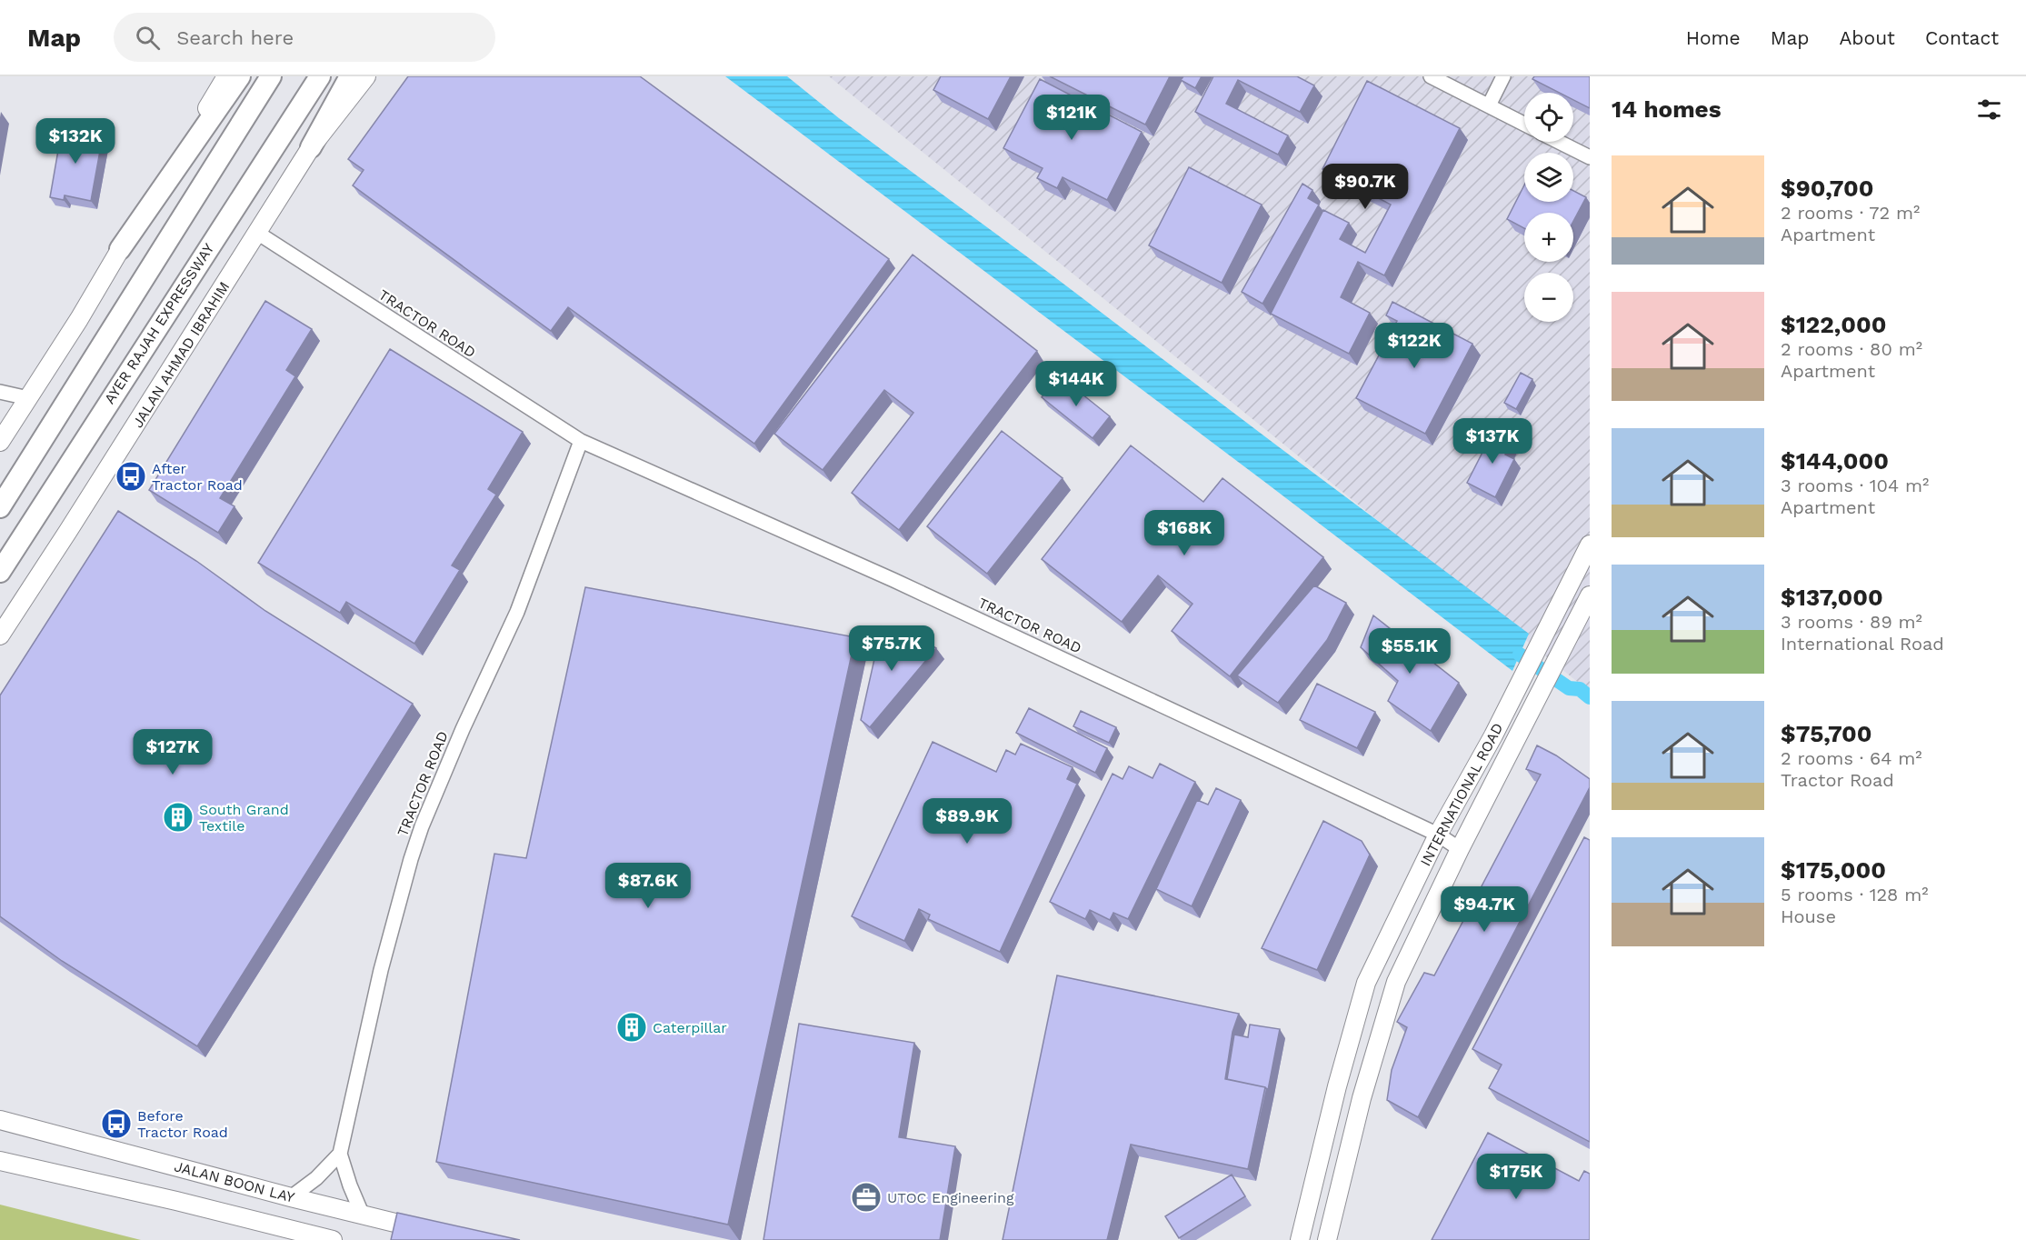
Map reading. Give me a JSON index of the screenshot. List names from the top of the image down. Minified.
{"streets":{"highway":["AYER RAJAH EXPRESSWAY"],"main road":["JALAN AHMAD IBRAHIM","INTERNATIONAL ROAD","JALAN BOON LAY"],"street":["TRACTOR ROAD"]},"crossings":[["TRACTOR ROAD","JALAN AHMAD IBRAHIM"],["TRACTOR ROAD","INTERNATIONAL ROAD"],["TRACTOR ROAD","JALAN BOON LAY"]],"places":{"bus stop":["After Tractor Road","Before Tractor Road"],"building":["South Grand Textile","Caterpillar"],"office":["UTOC Engineering"]},"page":{"header":"Map","search":"Search here","nav":["Home","Map","About","Contact"],"heading":"14 homes","map_buttons":["+","−"],"price":["$121K","$132K","$90.7K","$122K","$144K","$137K","$168K","$75.7K","$55.1K","$127K","$89.9K","$87.6K","$94.7K","$175K"],"list":[{"name":"$90,700","note":"2 rooms · 72 m² · Apartment"},{"name":"$122,000","note":"2 rooms · 80 m² · Apartment"},{"name":"$144,000","note":"3 rooms · 104 m² · Apartment"},{"name":"$137,000","note":"3 rooms · 89 m² · International Road"},{"name":"$75,700","note":"2 rooms · 64 m² · Tractor Road"},{"name":"$175,000","note":"5 rooms · 128 m² · House"}]}}
